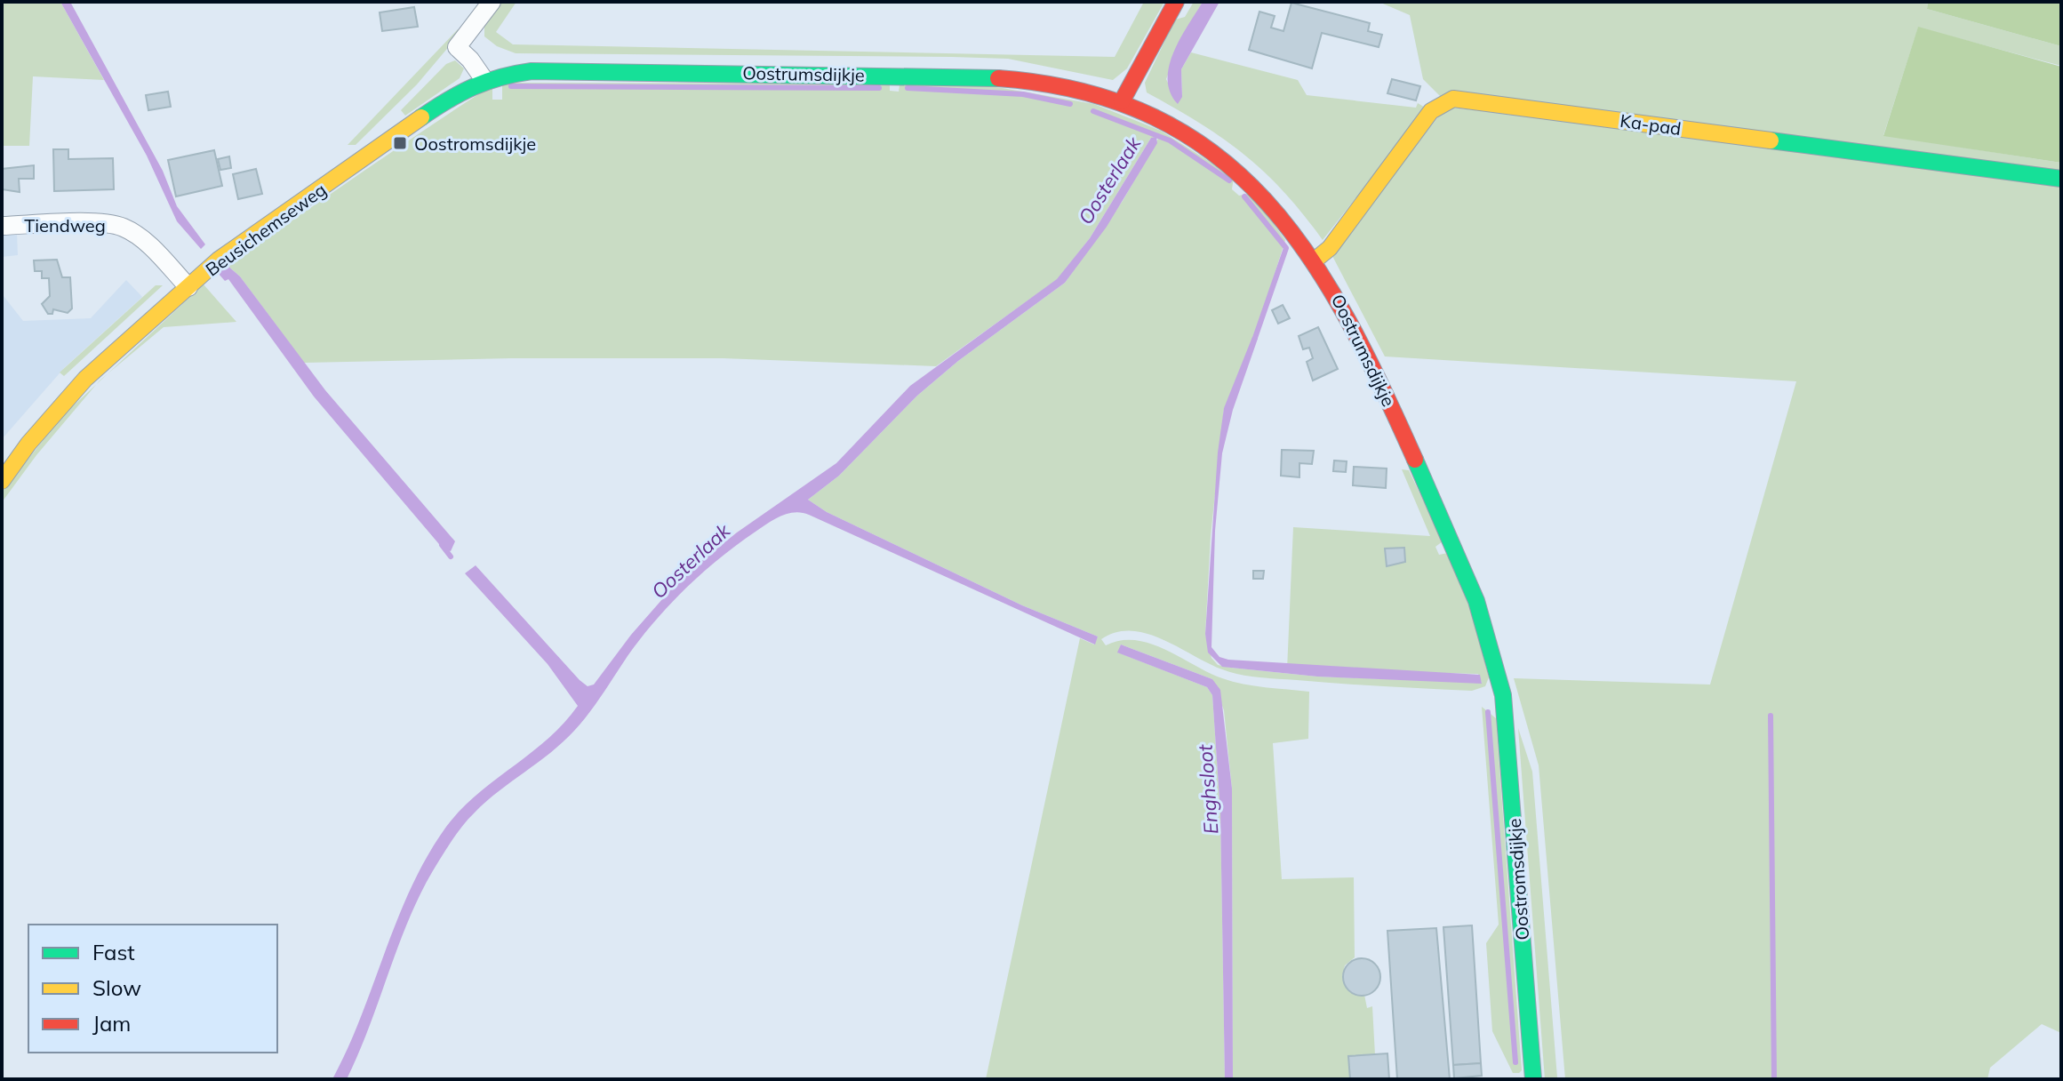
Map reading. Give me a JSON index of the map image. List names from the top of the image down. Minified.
{"streets":{"street":["Oostrumsdijkje","Ka-pad","Tiendweg","Beusichemseweg","Oostromsdijkje"]},"crossings":[["Oostrumsdijkje","Ka-pad"],["Oostrumsdijkje","Beusichemseweg"],["Oostrumsdijkje","Oostromsdijkje"],["Tiendweg","Beusichemseweg"]],"water":["Oosterlaak","Enghsloot"],"places":{"transit":["Oostromsdijkje"]},"legend":["Fast","Slow","Jam"]}
